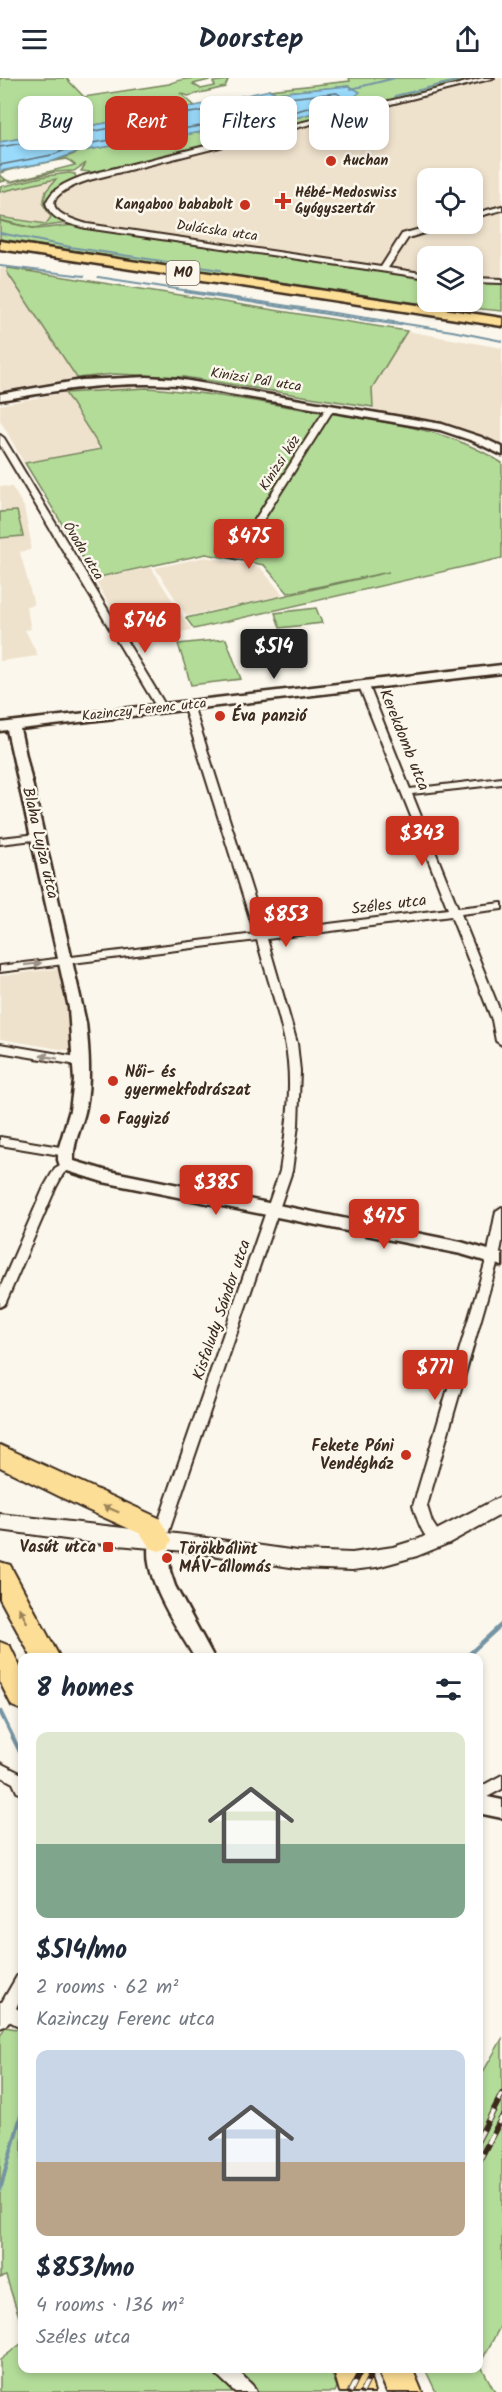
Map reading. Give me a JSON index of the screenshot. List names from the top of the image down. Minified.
{"streets":{"highway":["M0"],"street":["Dulácska utca","Kinizsi Pál utca","Kinizsi köz","Óvoda utca","Kazinczy Ferenc utca","Kerekdomb utca","Blaha Lujza utca","Széles utca","Kisfaludy Sándor utca"]},"crossings":[["Kinizsi Pál utca","Kinizsi köz"],["Óvoda utca","Kazinczy Ferenc utca"],["Kazinczy Ferenc utca","Kerekdomb utca"],["Kazinczy Ferenc utca","Blaha Lujza utca"],["Kazinczy Ferenc utca","Kisfaludy Sándor utca"],["Kerekdomb utca","Széles utca"],["Blaha Lujza utca","Széles utca"],["Széles utca","Kisfaludy Sándor utca"]],"places":{"other":["Auchan","Kangaboo bababolt","Éva panzió","Női- és gyermekfodrászat","Fagyizó","Fekete Póni Vendégház","Törökbálint MÁV-állomás"],"health":["Hébé-Medoswiss Gyógyszertár"],"transit":["Vasút utca"]},"page":{"header":"Doorstep","chip":["Buy","Rent","Filters","New"],"price":["$475","$746","$514","$343","$853","$385","$475","$771"],"heading":"8 homes","list":[{"name":"$514/mo","note":"2 rooms · 62 m² · Kazinczy Ferenc utca"},{"name":"$853/mo","note":"4 rooms · 136 m² · Széles utca"}]}}
